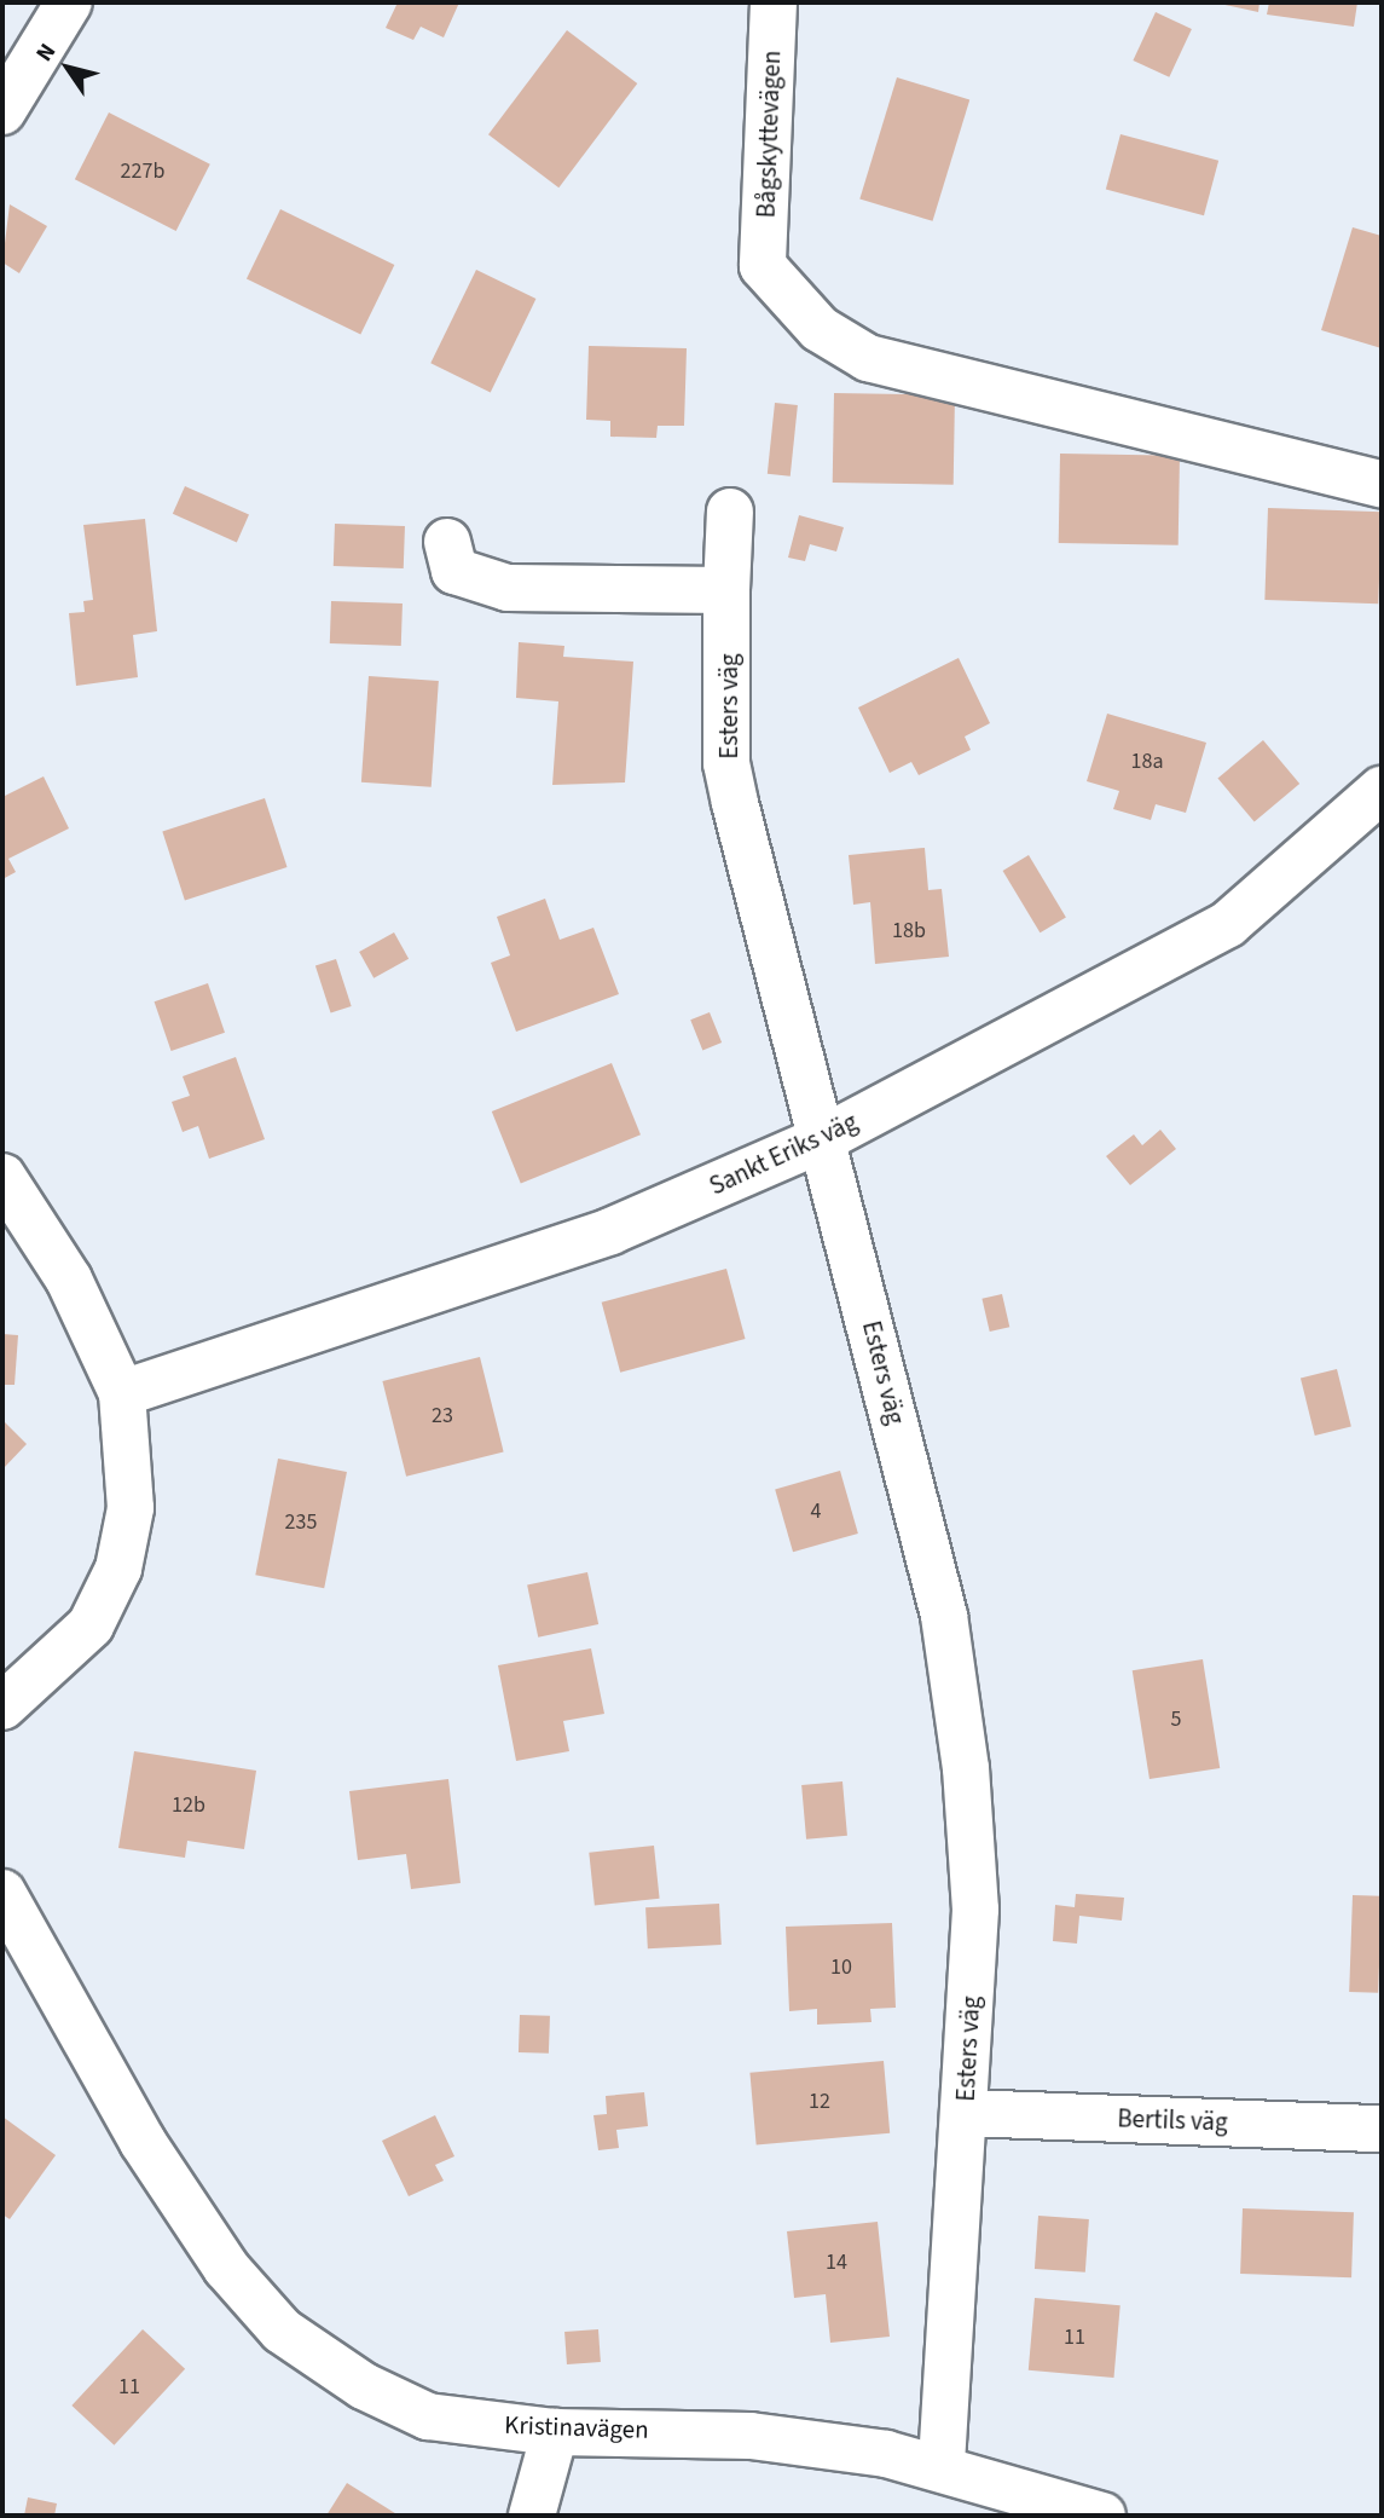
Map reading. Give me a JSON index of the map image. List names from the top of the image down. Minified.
{"streets":{"street":["Bågskyttevägen","Esters väg","Sankt Eriks väg","Bertils väg","Kristinavägen"]},"crossings":[["Esters väg","Sankt Eriks väg"],["Esters väg","Bertils väg"],["Esters väg","Kristinavägen"]],"house_numbers":["227b","18a","18b","23","4","235","5","12b","10","12","14","11","11"],"north":"top left"}
